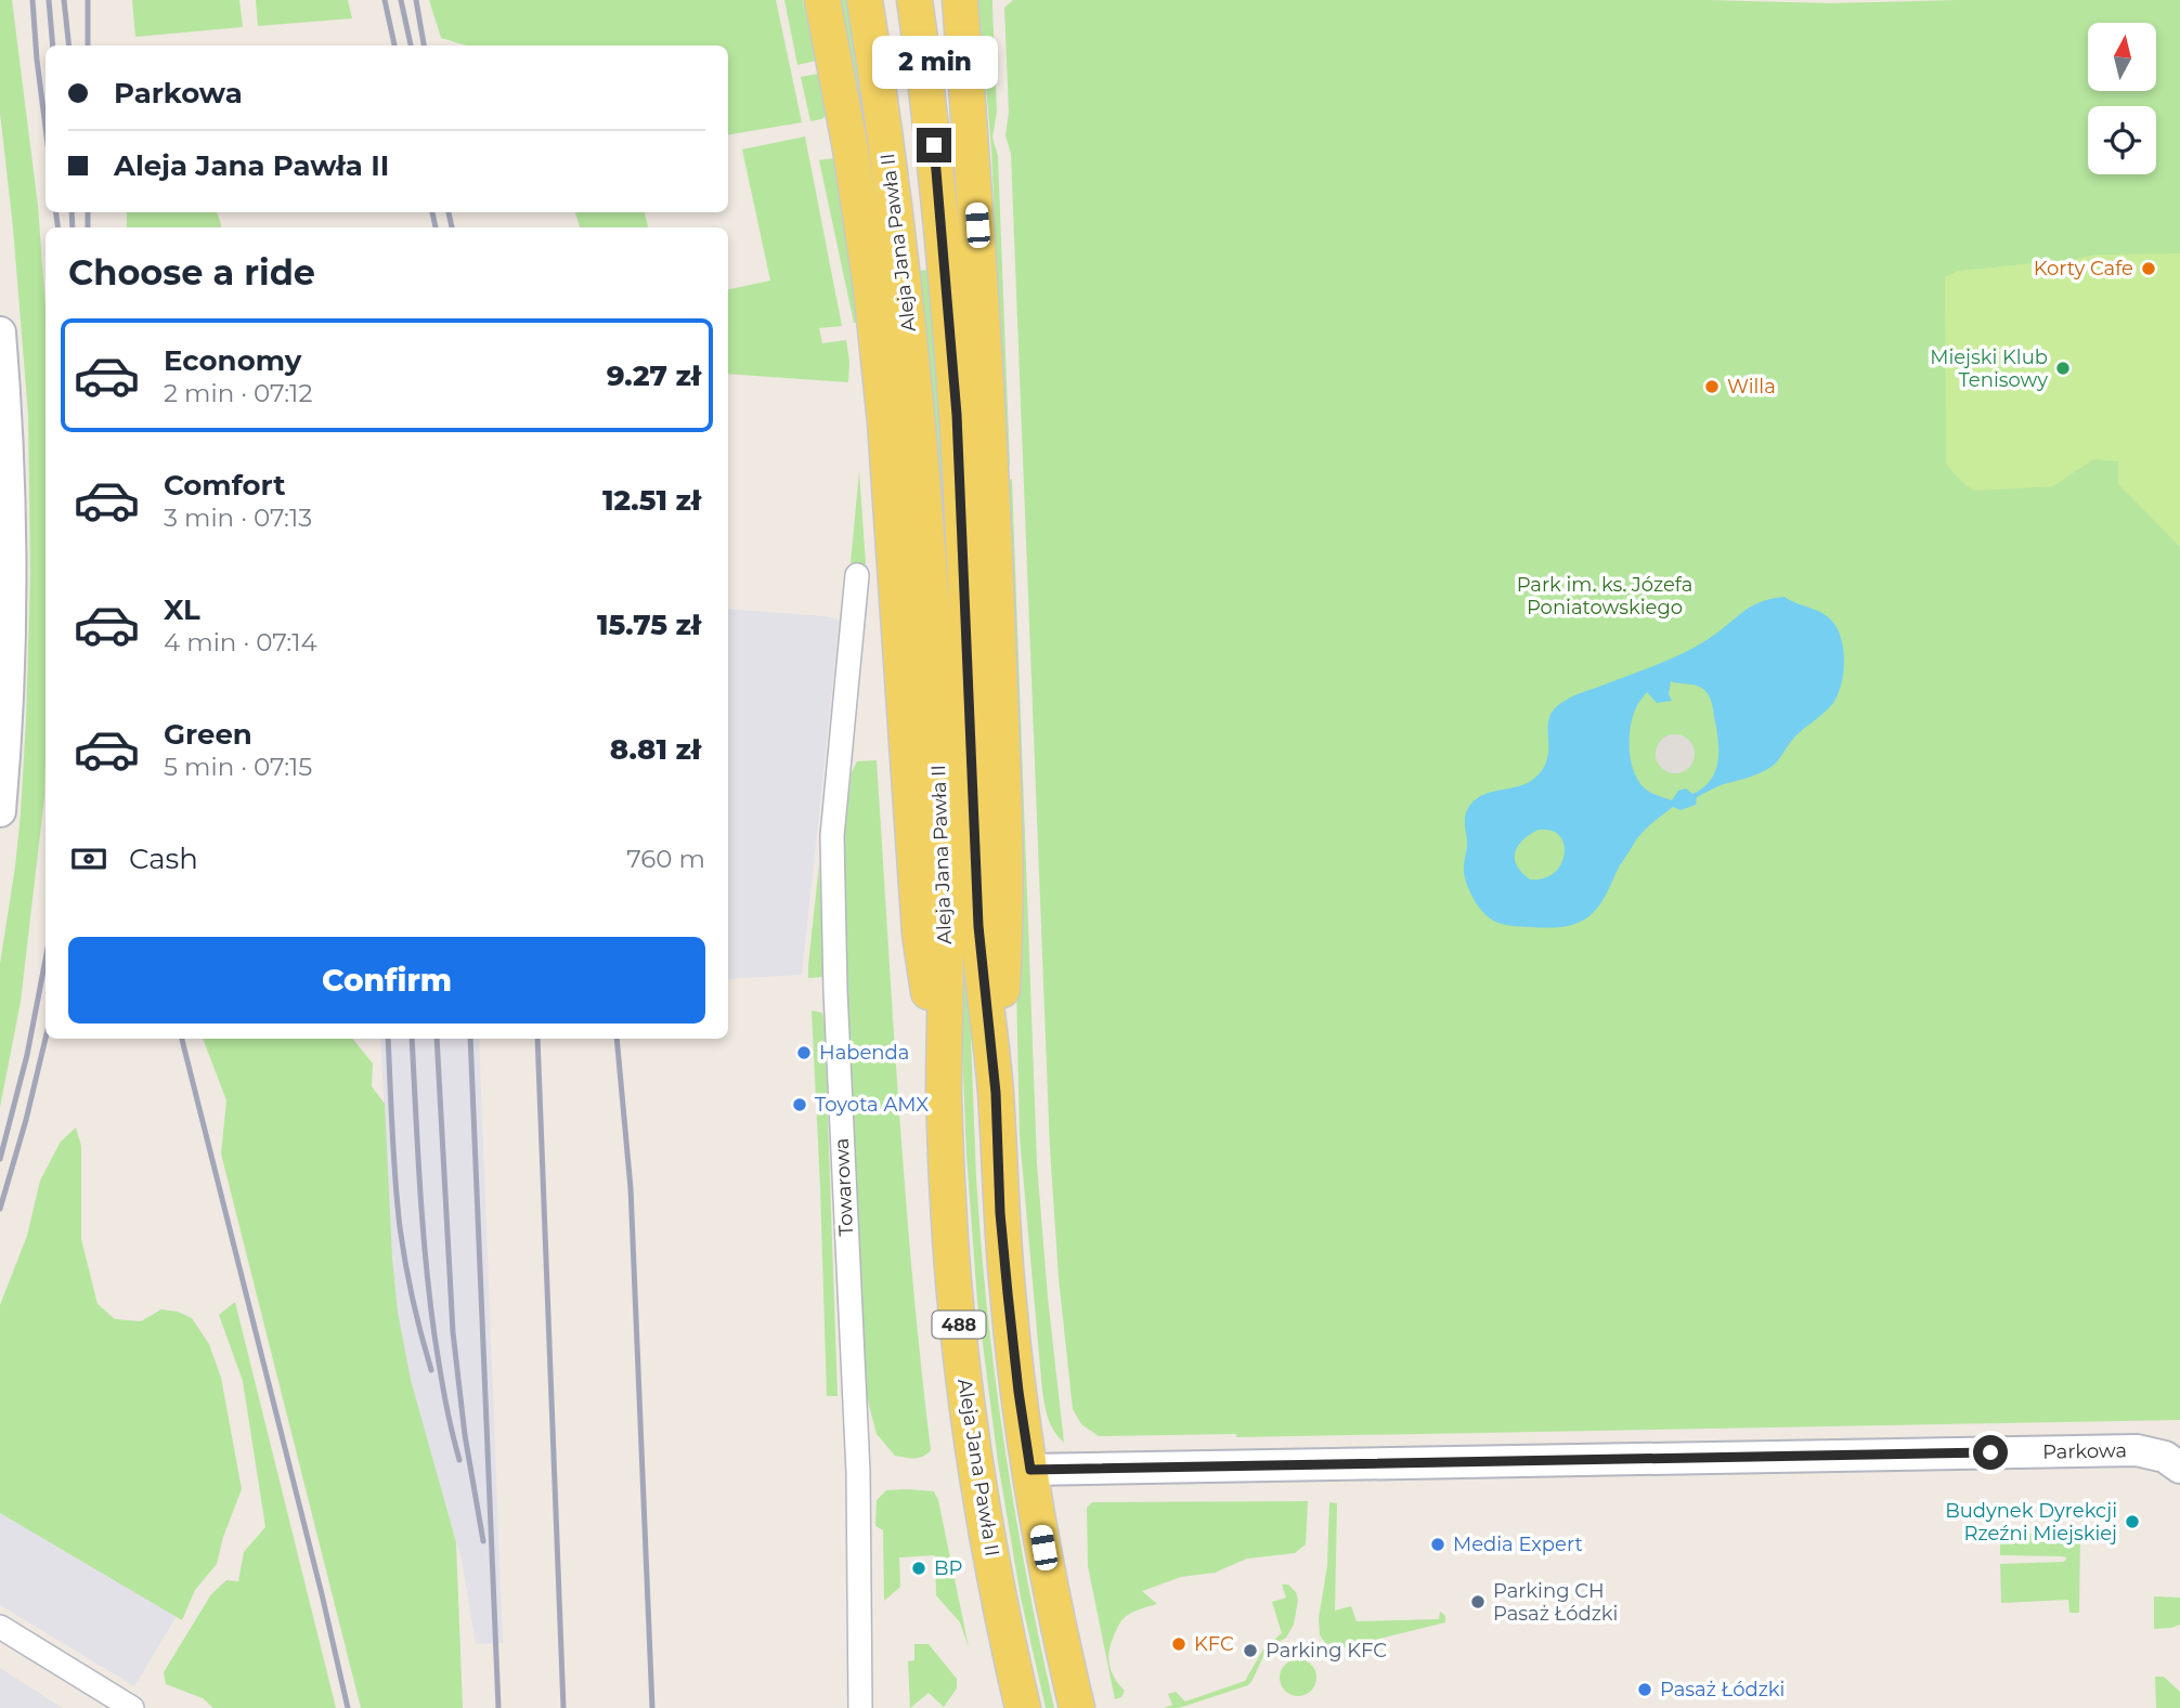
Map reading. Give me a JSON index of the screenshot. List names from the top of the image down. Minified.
{"streets":{"main road":["Aleja Jana Pawła II","488"],"street":["Towarowa","Parkowa"]},"crossings":[["Aleja Jana Pawła II","Parkowa"]],"parks":["Park im. ks. Józefa Poniatowskiego"],"places":["Korty Cafe","Miejski Klub Tenisowy","Willa","Habenda","Toyota AMX","Budynek Dyrekcji Rzeźni Miejskiej","Media Expert","BP","Parking CH Pasaż Łódzki","KFC","Parking KFC","Pasaż Łódzki"],"north":"top","page":{"bubble":"2 min","banner":["Parkowa","Aleja Jana Pawła II"],"heading":"Choose a ride","list":[{"name":"Economy","note":"2 min · 07:12","value":"9.27 zł"},{"name":"Comfort","note":"3 min · 07:13","value":"12.51 zł"},{"name":"XL","note":"4 min · 07:14","value":"15.75 zł"},{"name":"Green","note":"5 min · 07:15","value":"8.81 zł"}],"pay":["Cash","760 m"],"buttons":"Confirm"}}
